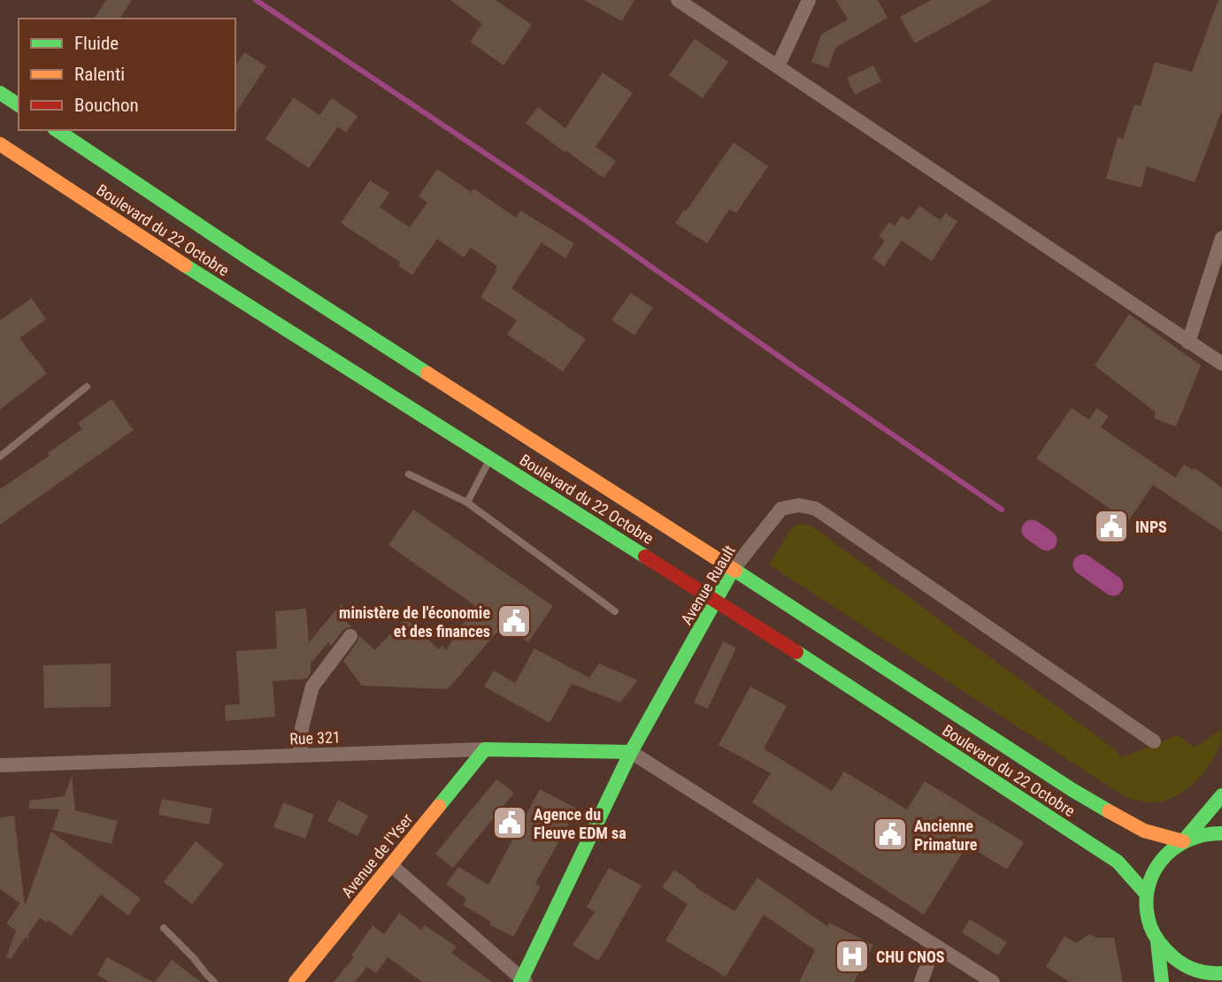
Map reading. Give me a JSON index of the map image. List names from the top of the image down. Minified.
{"streets":{"main road":["Boulevard du 22 Octobre","Avenue Ruault","Rue 321","Avenue de l'Yser"]},"crossings":[["Boulevard du 22 Octobre","Avenue Ruault"],["Avenue Ruault","Rue 321"],["Rue 321","Avenue de l'Yser"]],"places":{"public building":["INPS","ministère de l'économie et des finances","Agence du Fleuve EDM sa","Ancienne Primature"],"hospital":["CHU CNOS"]},"legend":["Fluide","Ralenti","Bouchon"]}
